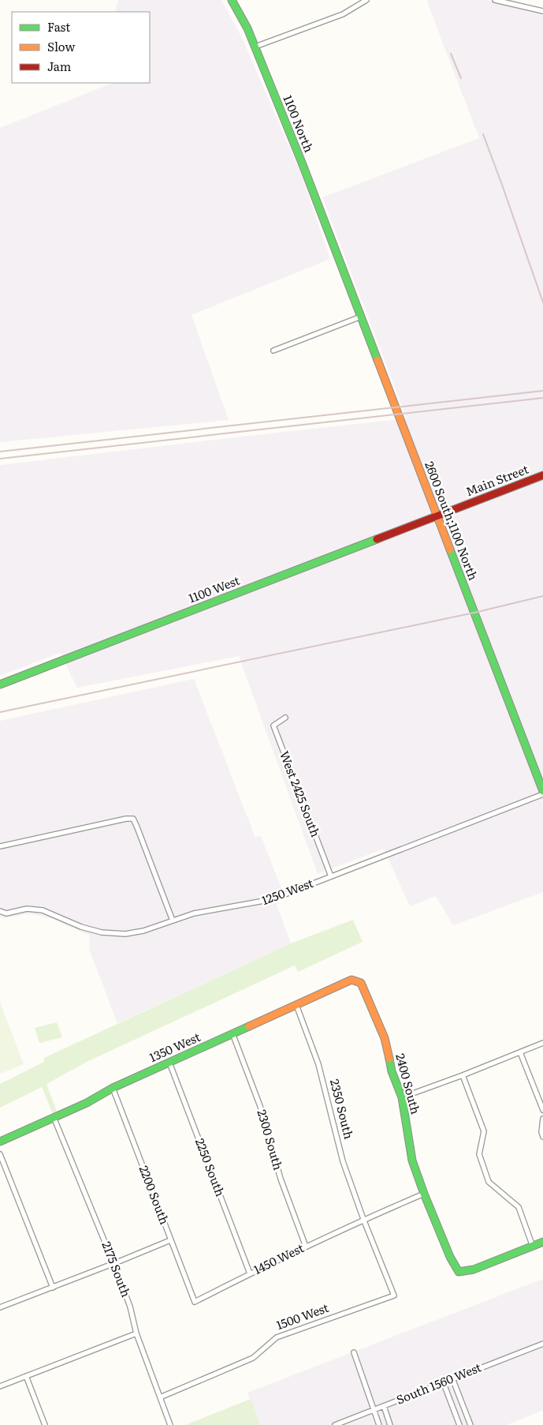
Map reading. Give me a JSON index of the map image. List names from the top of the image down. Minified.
{"streets":{"street":["1100 North","Main Street","2600 South;1100 North","1100 West","West 2425 South","1250 West","1350 West","2400 South","2350 South","2300 South","2250 South","2200 South","1450 West","2175 South","1500 West","South 1560 West"]},"crossings":[["1100 North","2600 South;1100 North"],["Main Street","2600 South;1100 North"],["Main Street","1100 West"],["2600 South;1100 North","1100 West"],["West 2425 South","1250 West"],["1350 West","2400 South"],["1350 West","2350 South"],["1350 West","2300 South"],["1350 West","2250 South"],["1350 West","2200 South"],["1350 West","2175 South"],["2350 South","1450 West"],["2350 South","1500 West"],["2300 South","1450 West"],["2250 South","1450 West"],["2200 South","1450 West"],["2175 South","1500 West"]],"legend":["Fast","Slow","Jam"]}
